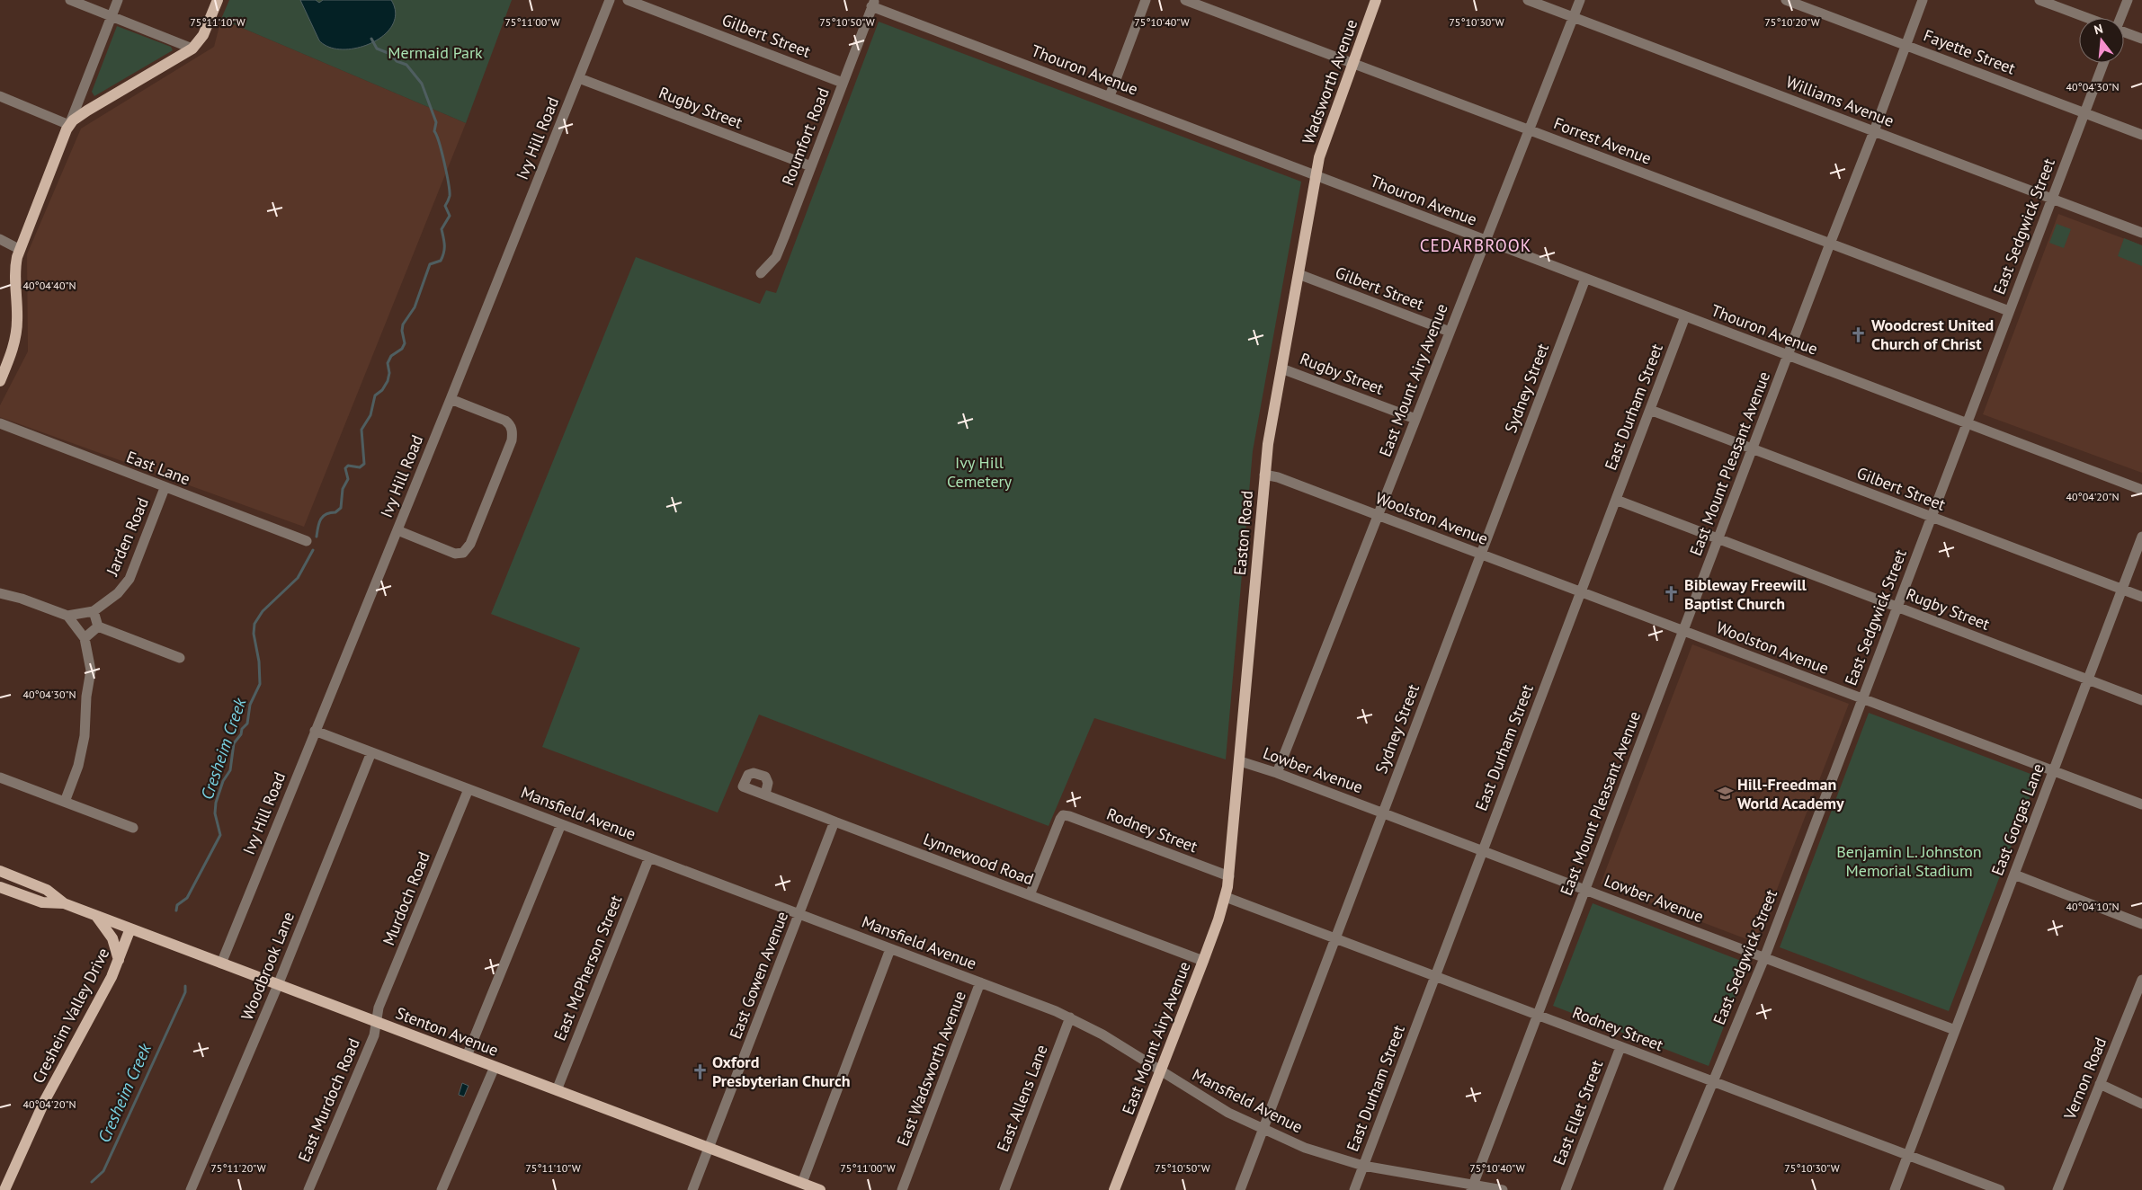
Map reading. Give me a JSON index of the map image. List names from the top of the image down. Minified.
{"streets":{"main road":["Wadsworth Avenue","East Mount Airy Avenue","Easton Road","Cresheim Valley Drive","Stenton Avenue"],"street":["Gilbert Street","Fayette Street","Thouron Avenue","Williams Avenue","Rugby Street","Roumfort Road","Ivy Hill Road","Forrest Avenue","East Sedgwick Street","Sydney Street","East Durham Street","East Mount Pleasant Avenue","East Lane","Woolston Avenue","Jarden Road","Lowber Avenue","Mansfield Avenue","East Gorgas Lane","Rodney Street","Lynnewood Road","Murdoch Road","Woodbrook Lane","East McPherson Street","East Gowen Avenue","East Wadsworth Avenue","Vernon Road","East Allens Lane","East Murdoch Road","East Ellet Street"]},"crossings":[["Gilbert Street","Roumfort Road"],["Gilbert Street","East Sedgwick Street"],["Gilbert Street","East Mount Airy Avenue"],["Gilbert Street","East Durham Street"],["Gilbert Street","East Mount Pleasant Avenue"],["Gilbert Street","Easton Road"],["Gilbert Street","East Gorgas Lane"],["Fayette Street","East Sedgwick Street"],["Fayette Street","East Mount Pleasant Avenue"],["Thouron Avenue","Wadsworth Avenue"],["Thouron Avenue","Roumfort Road"],["Thouron Avenue","East Sedgwick Street"],["Thouron Avenue","East Mount Airy Avenue"],["Thouron Avenue","Sydney Street"],["Thouron Avenue","East Durham Street"],["Thouron Avenue","East Mount Pleasant Avenue"],["Thouron Avenue","Easton Road"],["Wadsworth Avenue","Forrest Avenue"],["Wadsworth Avenue","Easton Road"],["Williams Avenue","East Sedgwick Street"],["Williams Avenue","East Mount Airy Avenue"],["Williams Avenue","East Mount Pleasant Avenue"],["Rugby Street","Roumfort Road"],["Rugby Street","Ivy Hill Road"],["Rugby Street","East Sedgwick Street"],["Rugby Street","East Mount Airy Avenue"],["Rugby Street","East Durham Street"],["Rugby Street","East Mount Pleasant Avenue"],["Rugby Street","Easton Road"],["Rugby Street","East Gorgas Lane"],["Ivy Hill Road","Mansfield Avenue"],["Ivy Hill Road","Stenton Avenue"],["Forrest Avenue","East Sedgwick Street"],["Forrest Avenue","East Mount Airy Avenue"],["Forrest Avenue","East Mount Pleasant Avenue"],["East Sedgwick Street","Woolston Avenue"],["East Sedgwick Street","Lowber Avenue"],["East Sedgwick Street","Rodney Street"],["East Mount Airy Avenue","Woolston Avenue"],["East Mount Airy Avenue","Easton Road"],["East Mount Airy Avenue","Lowber Avenue"],["East Mount Airy Avenue","Mansfield Avenue"],["East Mount Airy Avenue","Rodney Street"],["East Mount Airy Avenue","Lynnewood Road"],["Sydney Street","Woolston Avenue"],["Sydney Street","Lowber Avenue"],["Sydney Street","Mansfield Avenue"],["Sydney Street","Rodney Street"],["East Durham Street","Woolston Avenue"],["East Durham Street","Lowber Avenue"],["East Durham Street","Mansfield Avenue"],["East Durham Street","Rodney Street"],["East Mount Pleasant Avenue","Woolston Avenue"],["East Mount Pleasant Avenue","Lowber Avenue"],["East Mount Pleasant Avenue","Mansfield Avenue"],["East Mount Pleasant Avenue","Rodney Street"],["East Lane","Jarden Road"],["Woolston Avenue","Easton Road"],["Woolston Avenue","East Gorgas Lane"],["Easton Road","Lowber Avenue"],["Easton Road","Rodney Street"],["Lowber Avenue","East Gorgas Lane"],["Mansfield Avenue","Murdoch Road"],["Mansfield Avenue","Woodbrook Lane"],["Mansfield Avenue","East McPherson Street"],["Mansfield Avenue","East Gowen Avenue"],["Mansfield Avenue","East Wadsworth Avenue"],["Mansfield Avenue","East Allens Lane"],["East Gorgas Lane","Rodney Street"],["Rodney Street","Lynnewood Road"],["Rodney Street","East Ellet Street"],["Lynnewood Road","East Gowen Avenue"],["Murdoch Road","Stenton Avenue"],["Murdoch Road","East Murdoch Road"],["Woodbrook Lane","Stenton Avenue"],["East McPherson Street","Stenton Avenue"],["East Gowen Avenue","Stenton Avenue"],["Cresheim Valley Drive","Stenton Avenue"],["Stenton Avenue","East Murdoch Road"]],"districts":["CEDARBROOK"],"water":["Cresheim Creek"],"parks":["Mermaid Park","Ivy Hill Cemetery","Benjamin L. Johnston Memorial Stadium"],"places":{"church":["Woodcrest United Church of Christ","Bibleway Freewill Baptist Church","Oxford Presbyterian Church"],"school or university":["Hill-Freedman World Academy"]},"north":"top","coordinates":["75°11'10\"W","75°11'00\"W","75°10'50\"W","75°10'40\"W","75°10'30\"W","75°10'20\"W","40°04'30\"N","40°04'40\"N","40°04'20\"N","40°04'10\"N","75°11'20\"W"]}
